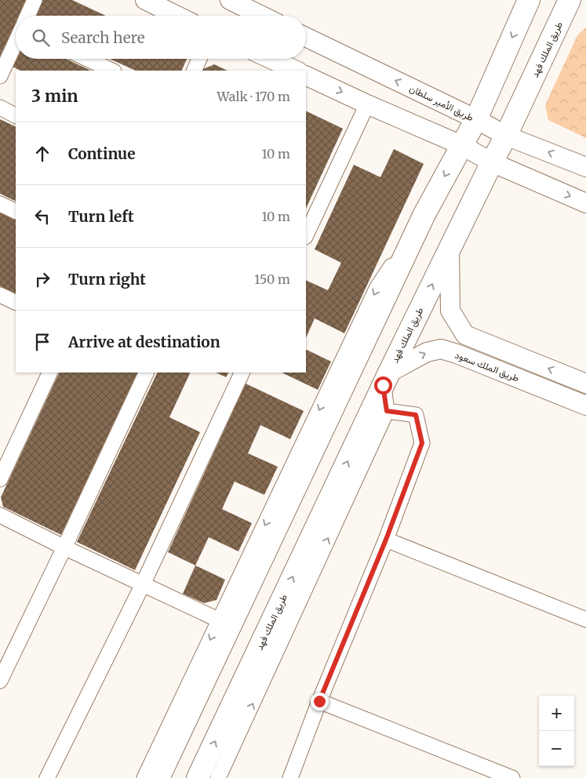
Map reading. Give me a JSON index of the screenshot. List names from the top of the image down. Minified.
{"streets":{"highway":["طريق الملك فهد"],"main road":["طريق الأمير سلطان","طريق الملك سعود"]},"crossings":[["طريق الملك فهد","طريق الأمير سلطان"],["طريق الملك فهد","طريق الملك سعود"]],"one_way":["طريق الملك سعود"],"page":{"search":"Search here","heading":["3 min","Walk · 170 m"],"list":[["Continue","10 m"],["Turn left","10 m"],["Turn right","150 m"],"Arrive at destination"],"map_buttons":["+","−"]}}
